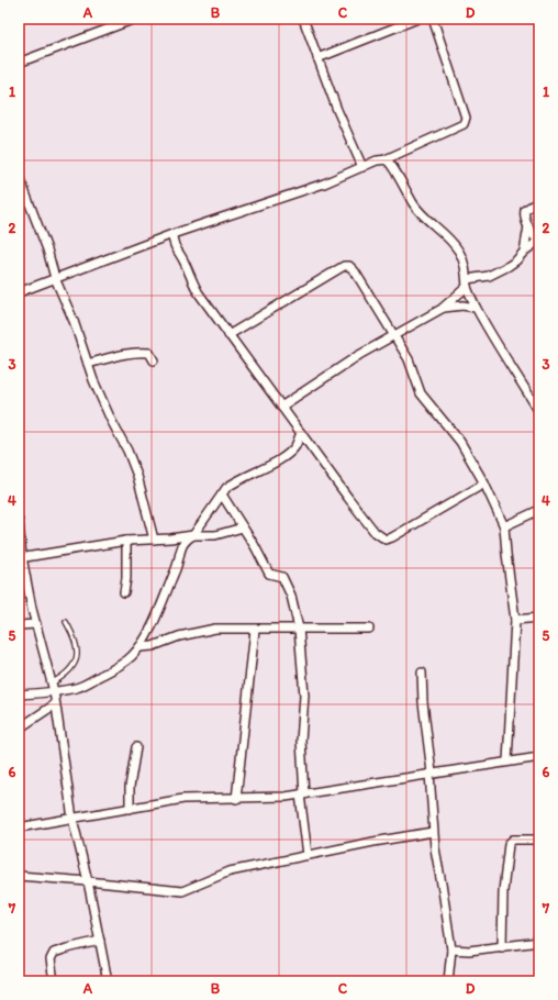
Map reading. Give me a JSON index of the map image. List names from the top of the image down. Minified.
{"grid":{"columns":["A","B","C","D"],"rows":["1","2","3","4","5","6","7"]}}
